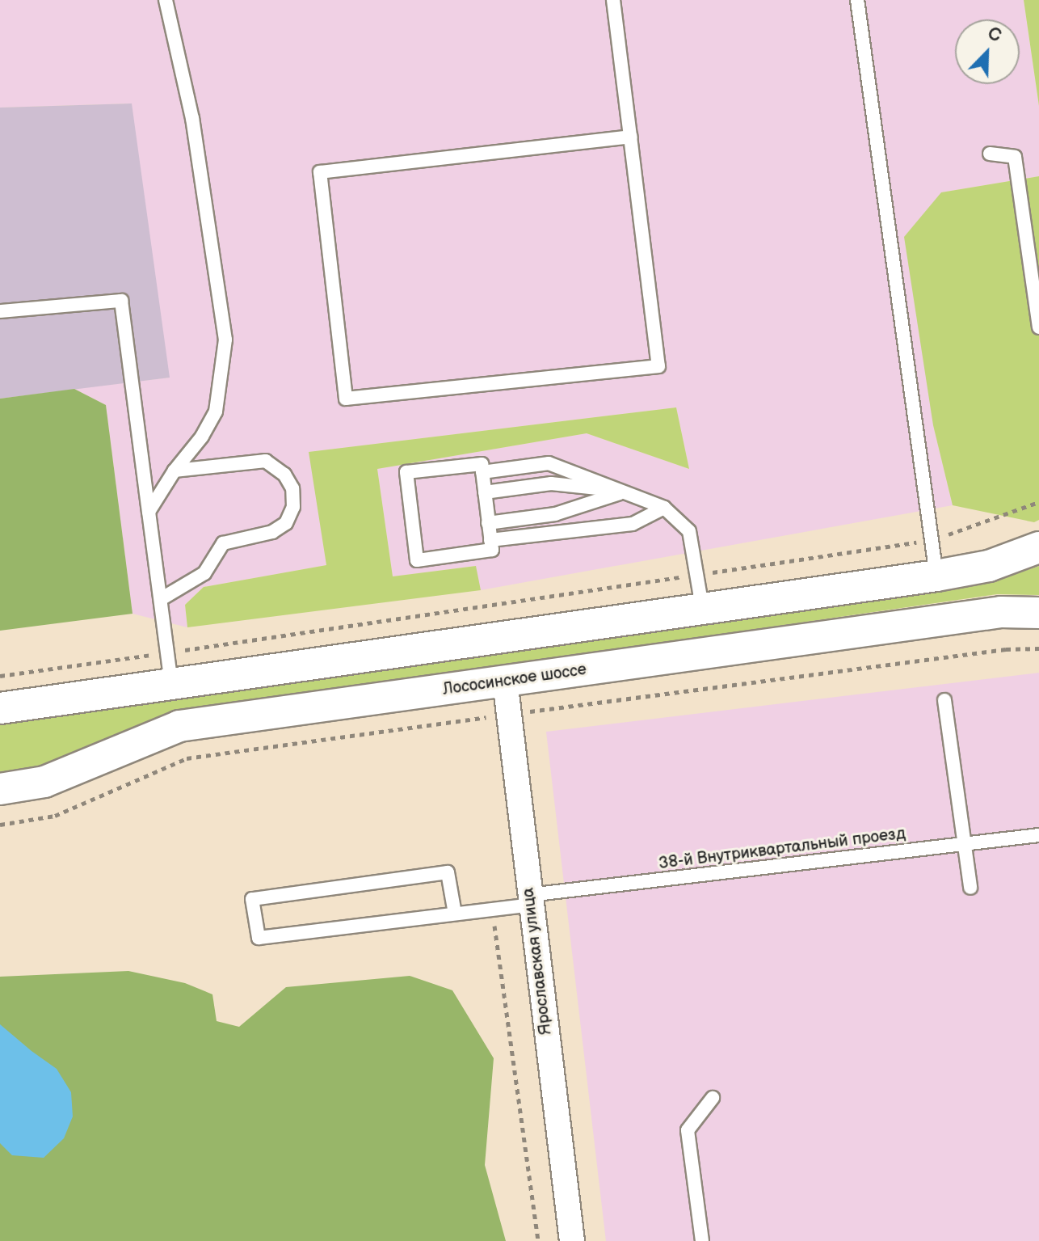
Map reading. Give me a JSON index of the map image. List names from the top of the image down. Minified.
{"streets":{"street":["Лососинское шоссе","Ярославская улица"],"lane":["38-й Внутриквартальный проезд"]},"crossings":[["Лососинское шоссе","Ярославская улица"],["38-й Внутриквартальный проезд","Ярославская улица"]],"north":"top right"}
